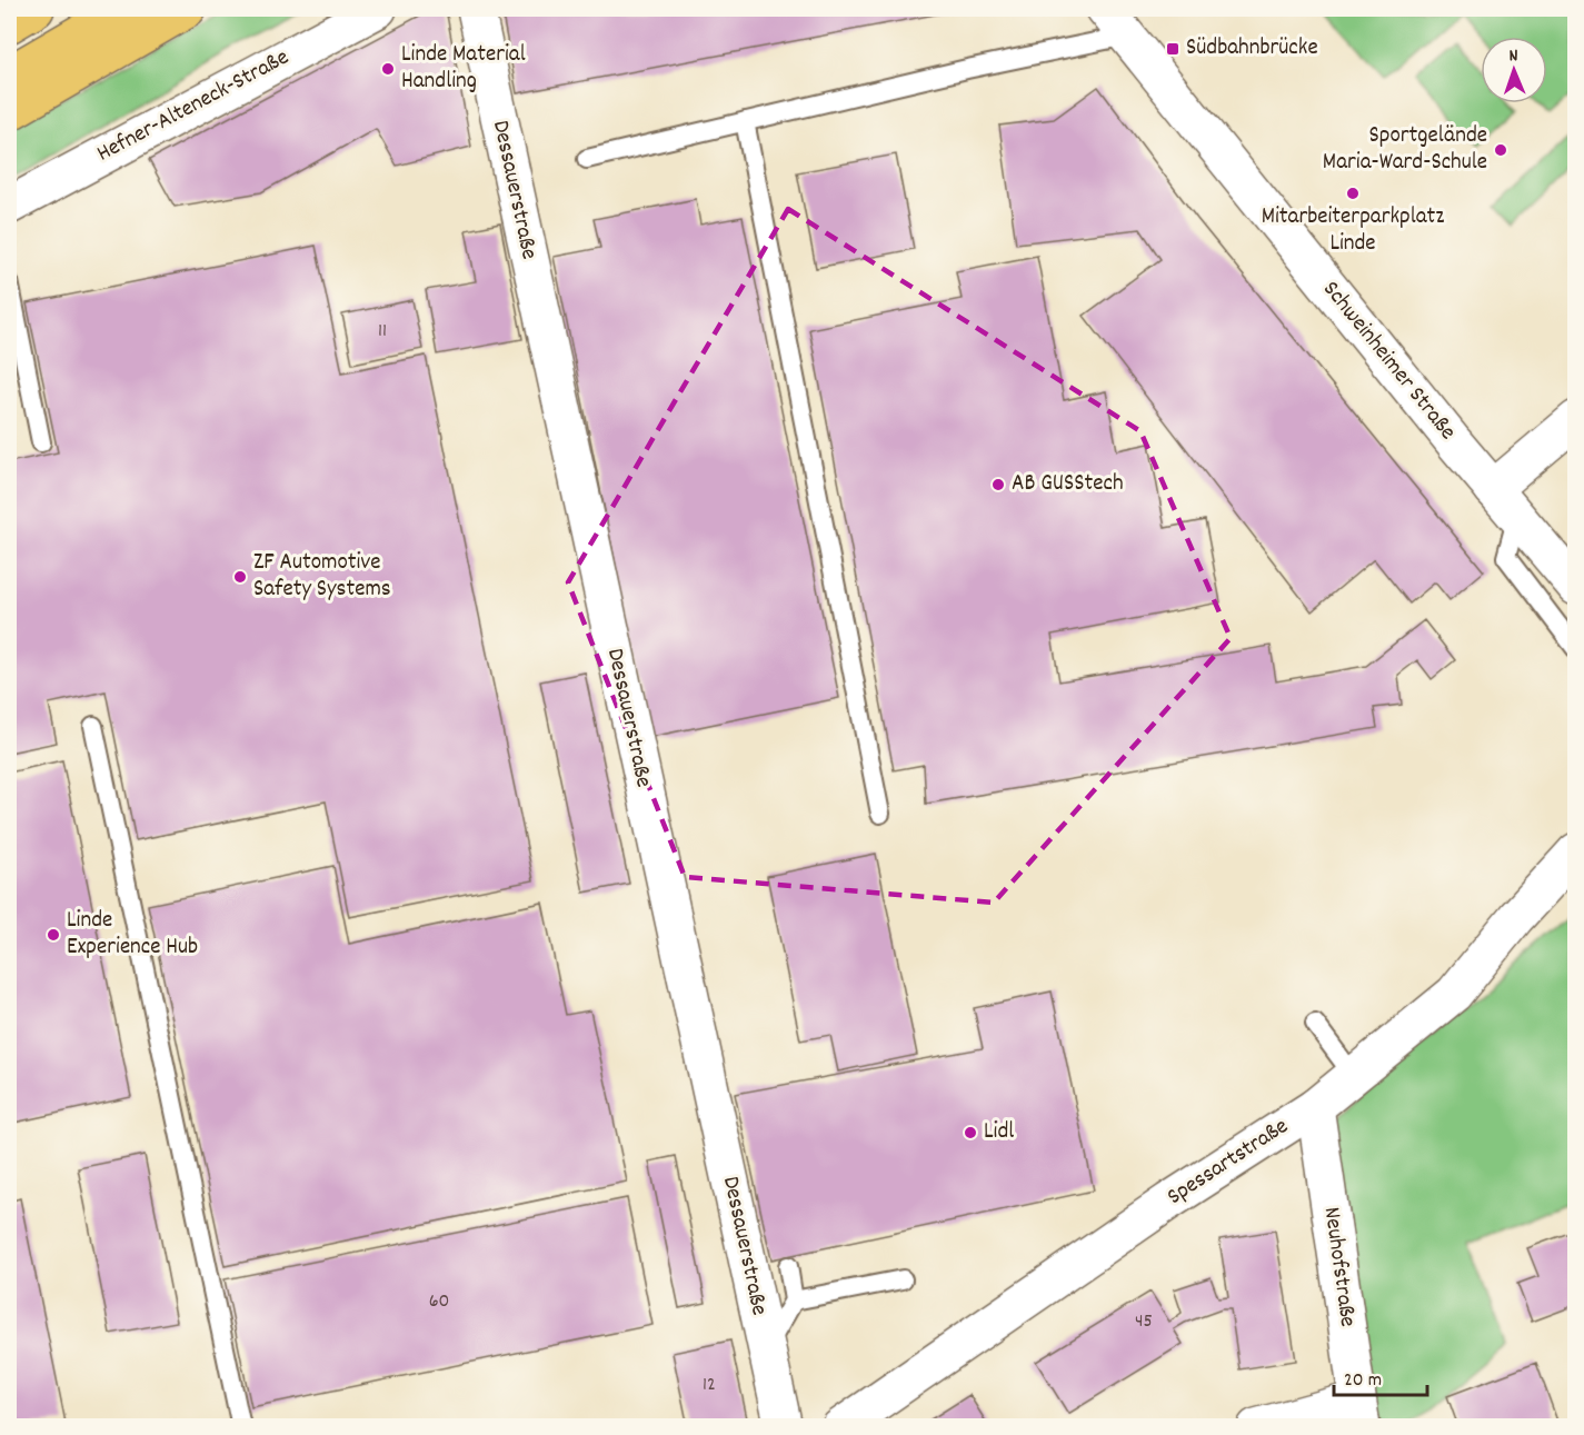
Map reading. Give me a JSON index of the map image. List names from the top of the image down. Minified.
{"streets":{"street":["Hefner-Alteneck-Straße","Dessauerstraße","Schweinheimer Straße","Spessartstraße","Neuhofstraße"]},"crossings":[["Spessartstraße","Neuhofstraße"]],"places":{"transit":["Südbahnbrücke"],"other":["Linde Material Handling","Sportgelände Maria-Ward-Schule","Mitarbeiterparkplatz Linde","AB GUSStech","ZF Automotive Safety Systems","Linde Experience Hub","Lidl"]},"house_numbers":["11","60","45","12"],"scale_bar":"20 m","north":"top"}
